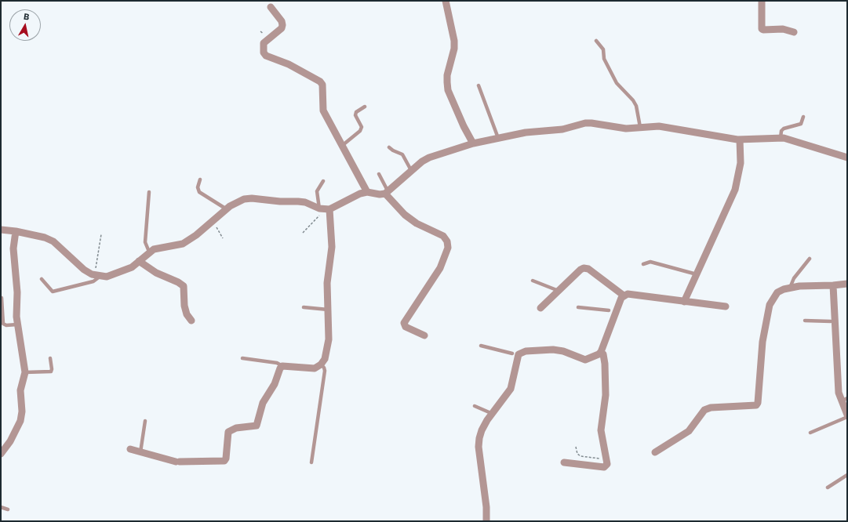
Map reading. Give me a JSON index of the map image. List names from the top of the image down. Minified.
{"north":"top"}
